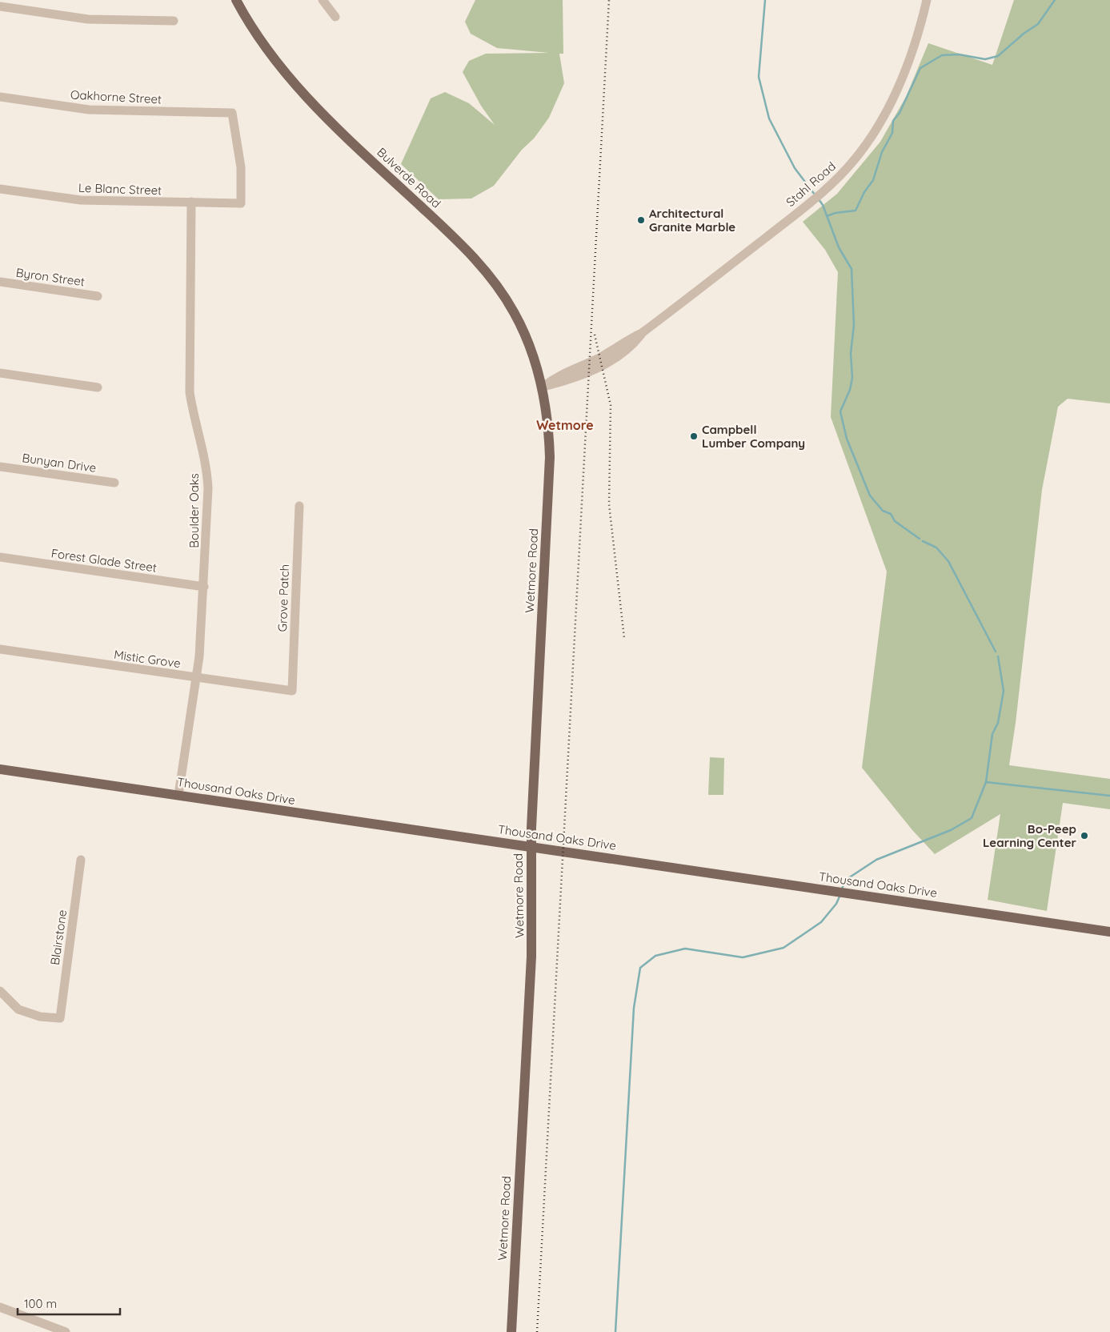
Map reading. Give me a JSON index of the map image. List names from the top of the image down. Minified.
{"streets":{"main road":["Bulverde Road","Wetmore Road","Thousand Oaks Drive"],"street":["Oakhorne Street","Stahl Road","Le Blanc Street","Byron Street","Bunyan Drive","Boulder Oaks","Forest Glade Street","Grove Patch","Mistic Grove","Blairstone"]},"crossings":[["Oakhorne Street","Le Blanc Street"],["Bulverde Road","Stahl Road"],["Bulverde Road","Wetmore Road"],["Stahl Road","Wetmore Road"],["Le Blanc Street","Boulder Oaks"],["Boulder Oaks","Forest Glade Street"],["Boulder Oaks","Mistic Grove"],["Boulder Oaks","Thousand Oaks Drive"],["Wetmore Road","Thousand Oaks Drive"],["Grove Patch","Mistic Grove"]],"districts":["Wetmore"],"places":["Architectural Granite Marble","Campbell Lumber Company","Bo-Peep Learning Center"],"scale_bar":"100 m"}
